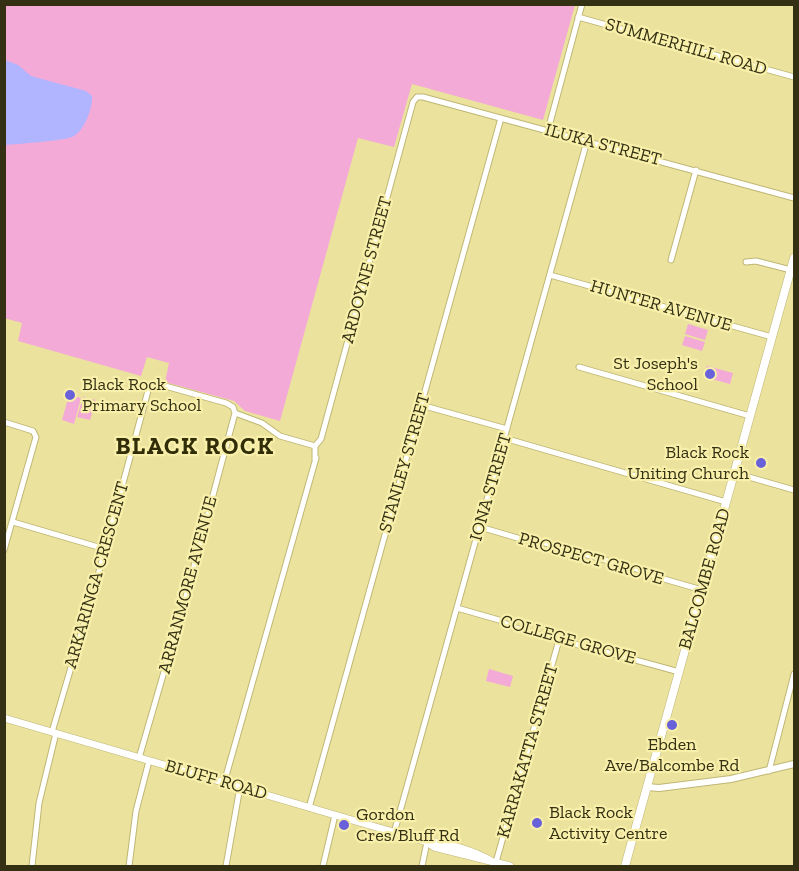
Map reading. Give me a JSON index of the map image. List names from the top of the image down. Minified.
{"streets":{"main road":["BALCOMBE ROAD","BLUFF ROAD"],"street":["SUMMERHILL ROAD","ILUKA STREET","ARDOYNE STREET","HUNTER AVENUE","STANLEY STREET","IONA STREET","PROSPECT GROVE","ARKARINGA CRESCENT","ARRANMORE AVENUE","COLLEGE GROVE","KARRAKATTA STREET"]},"crossings":[["ILUKA STREET","ARDOYNE STREET"],["ILUKA STREET","STANLEY STREET"],["ILUKA STREET","IONA STREET"],["ARDOYNE STREET","BLUFF ROAD"],["HUNTER AVENUE","IONA STREET"],["HUNTER AVENUE","BALCOMBE ROAD"],["STANLEY STREET","BLUFF ROAD"],["IONA STREET","PROSPECT GROVE"],["IONA STREET","COLLEGE GROVE"],["IONA STREET","BLUFF ROAD"],["PROSPECT GROVE","BALCOMBE ROAD"],["ARKARINGA CRESCENT","ARRANMORE AVENUE"],["ARKARINGA CRESCENT","BLUFF ROAD"],["BALCOMBE ROAD","COLLEGE GROVE"],["ARRANMORE AVENUE","BLUFF ROAD"],["COLLEGE GROVE","KARRAKATTA STREET"],["KARRAKATTA STREET","BLUFF ROAD"]],"districts":["BLACK ROCK"],"places":["St Joseph's School","Black Rock Primary School","Black Rock Uniting Church","Ebden Ave/Balcombe Rd","Black Rock Activity Centre","Gordon Cres/Bluff Rd"]}
